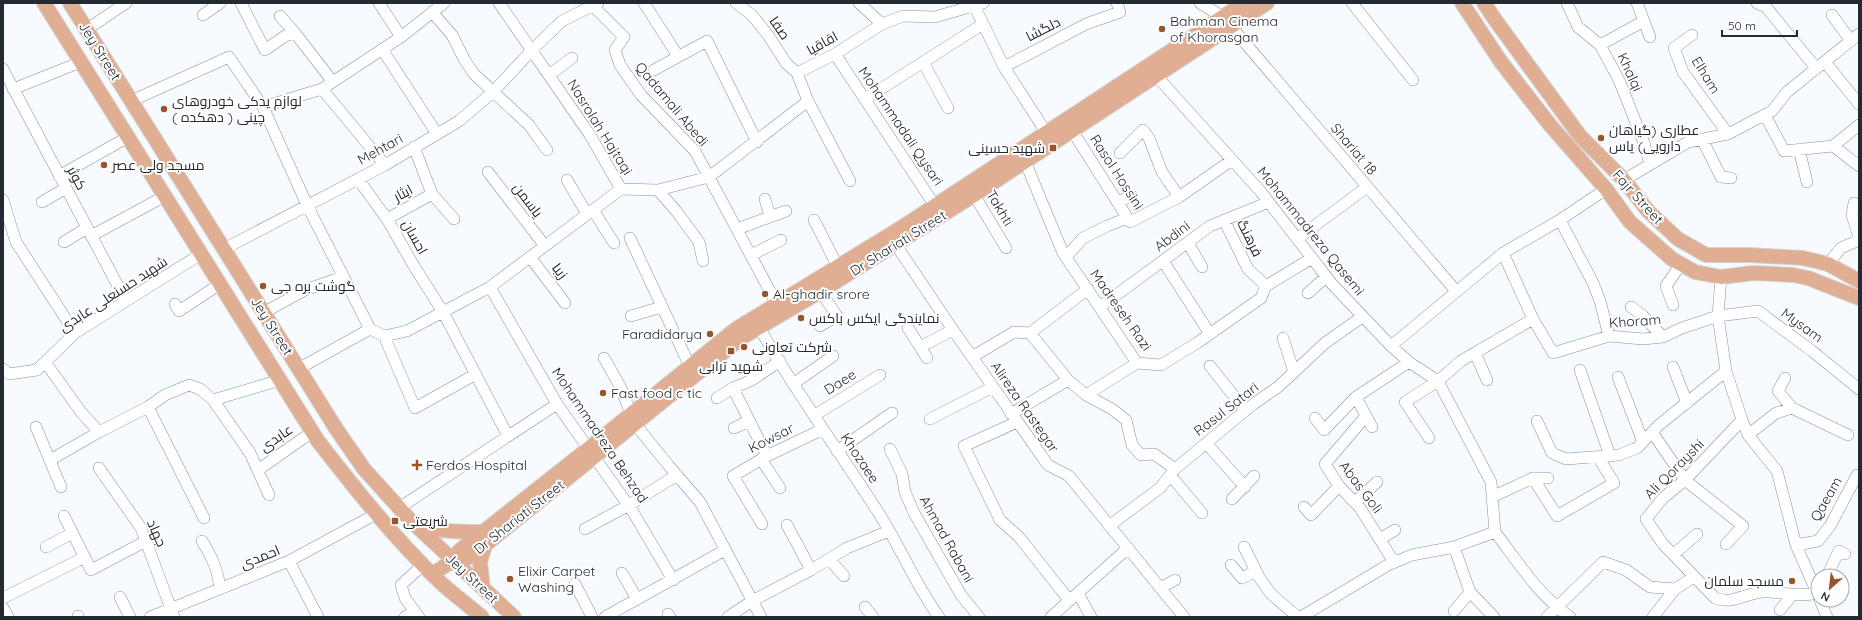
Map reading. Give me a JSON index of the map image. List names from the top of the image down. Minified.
{"streets":{"main road":["Jey Street","Fajr Street","Dr Shariati Street"],"street":["صفا","دلگشا","اقاقیا","Khalqi","Elham","Qadamali Abedi","Mohammadali Qysari","Nasrolah Hajtaqi","Mehtari","Shariat 18","Rasol Hossini","کوثر","ایثار","یاسمن","Takhti","Mohammadreza Qasemi","Abdini","احسان","فرهنگ","زیبا","شهید حسنعلی عابدی","Madreseh Razi","Khoram","Mysam","Daee","Alireza Rastegar","Rasul Satari","Mohammadreza Behzad","عابدی","Kowsar","Khozaee","Ali Qorayshi","Abas Goli","Qaeam","جهاد","Ahmad Rabani","احمدی"]},"crossings":[["صفا","اقاقیا"],["اقاقیا","Mohammadali Qysari"],["اقاقیا","Nasrolah Hajtaqi"],["Jey Street","Mehtari"],["Jey Street","Dr Shariati Street"],["Jey Street","شهید حسنعلی عابدی"],["Jey Street","عابدی"],["Jey Street","احمدی"],["Qadamali Abedi","Nasrolah Hajtaqi"],["Qadamali Abedi","Mehtari"],["Qadamali Abedi","Dr Shariati Street"],["Mohammadali Qysari","Dr Shariati Street"],["Nasrolah Hajtaqi","Mehtari"],["Mehtari","احسان"],["Shariat 18","Dr Shariati Street"],["Rasol Hossini","Mohammadreza Qasemi"],["Rasol Hossini","Dr Shariati Street"],["کوثر","شهید حسنعلی عابدی"],["ایثار","احسان"],["Takhti","Dr Shariati Street"],["Mohammadreza Qasemi","Abdini"],["Mohammadreza Qasemi","Dr Shariati Street"],["Mohammadreza Qasemi","Madreseh Razi"],["Mohammadreza Qasemi","Rasul Satari"],["Abdini","فرهنگ"],["Abdini","Madreseh Razi"],["فرهنگ","Madreseh Razi"],["Dr Shariati Street","Madreseh Razi"],["Dr Shariati Street","Alireza Rastegar"],["Dr Shariati Street","Mohammadreza Behzad"],["Dr Shariati Street","Khozaee"],["Khoram","Mysam"],["Daee","Khozaee"],["Alireza Rastegar","Rasul Satari"],["Kowsar","Khozaee"],["جهاد","احمدی"]],"places":{"other":["Bahman Cinema of Khorasgan","لوازم یدکی خودروهای چینی ( دهکده )","عطاری (گیاهان دارویی) یاس","مسجد ولی عصر","گوشت بره جی","Al-ghadir srore","نمایندگی ایکس باکس","Faradidarya","شرکت تعاونی","Fast food c tic","Elixir Carpet Washing","مسجد سلمان"],"transit":["شهید حسینی","شهید ترابی","شریعتی"],"health":["Ferdos Hospital"]},"scale_bar":"50 m","north":"bottom left"}
